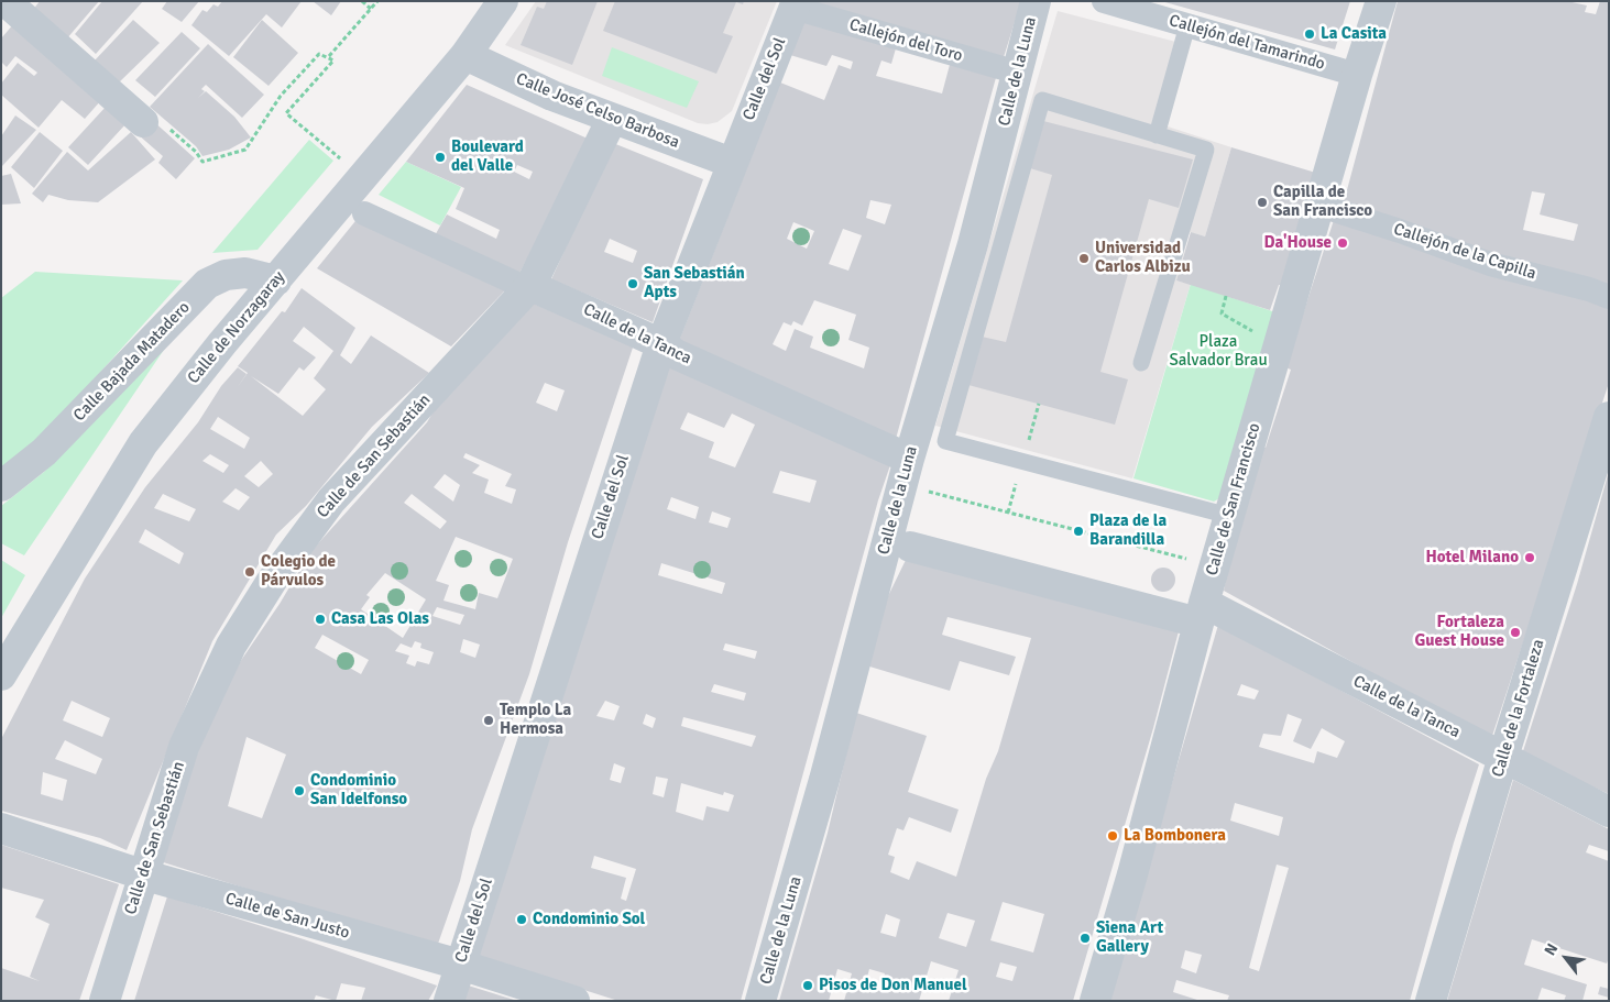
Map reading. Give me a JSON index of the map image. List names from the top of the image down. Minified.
{"streets":{"street":["Callejón del Toro","Callejón del Tamarindo","Calle de la Luna","Calle del Sol","Calle José Celso Barbosa","Callejón de la Capilla","Calle de Norzagaray","Calle de la Tanca","Calle Bajada Matadero","Calle de San Sebastián","Calle de San Francisco","Calle de la Fortaleza","Calle de San Justo"]},"crossings":[["Callejón del Toro","Calle de la Luna"],["Callejón del Toro","Calle del Sol"],["Callejón del Tamarindo","Calle de San Francisco"],["Calle de la Luna","Calle de la Tanca"],["Calle del Sol","Calle José Celso Barbosa"],["Calle del Sol","Calle de la Tanca"],["Calle del Sol","Calle de San Justo"],["Calle José Celso Barbosa","Calle de Norzagaray"],["Calle José Celso Barbosa","Calle de San Sebastián"],["Callejón de la Capilla","Calle de San Francisco"],["Calle de Norzagaray","Calle Bajada Matadero"],["Calle de la Tanca","Calle de San Sebastián"],["Calle de la Tanca","Calle de San Francisco"],["Calle de la Tanca","Calle de la Fortaleza"],["Calle de San Sebastián","Calle de San Justo"]],"parks":["Plaza Salvador Brau"],"places":["La Casita","Boulevard del Valle","Capilla de San Francisco","Da'House","Universidad Carlos Albizu","San Sebastián Apts","Plaza de la Barandilla","Hotel Milano","Colegio de Párvulos","Casa Las Olas","Fortaleza Guest House","Templo La Hermosa","Condominio San Idelfonso","La Bombonera","Condominio Sol","Siena Art Gallery","Pisos de Don Manuel"],"north":"top left"}
